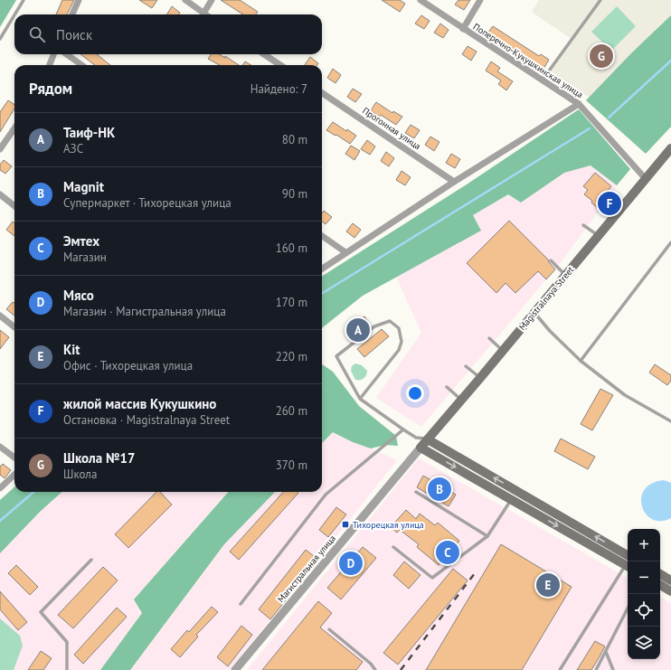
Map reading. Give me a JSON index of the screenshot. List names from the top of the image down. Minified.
{"streets":{"main road":["Magistralnaya Street"],"street":["Поперечно-Кукушкинская улица","Прогонная улица","Магистральная улица"]},"crossings":[["Поперечно-Кукушкинская улица","Magistralnaya Street"],["Magistralnaya Street","Магистральная улица"]],"places":{"transit":["Тихорецкая улица"]},"page":{"search":"Поиск","pins":["G","F","A","B","C","D","E"],"heading":["Рядом","Найдено: 7"],"list":[{"mark":"A","name":"Таиф-НК","note":"АЗС","value":"80 m"},{"mark":"B","name":"Magnit","note":"Супермаркет · Тихорецкая улица","value":"90 m"},{"mark":"C","name":"Эмтех","note":"Магазин","value":"160 m"},{"mark":"D","name":"Мясо","note":"Магазин · Магистральная улица","value":"170 m"},{"mark":"E","name":"Kit","note":"Офис · Тихорецкая улица","value":"220 m"},{"mark":"F","name":"жилой массив Кукушкино","note":"Остановка · Magistralnaya Street","value":"260 m"},{"mark":"G","name":"Школа №17","note":"Школа","value":"370 m"}],"map_buttons":["+","−"]}}
